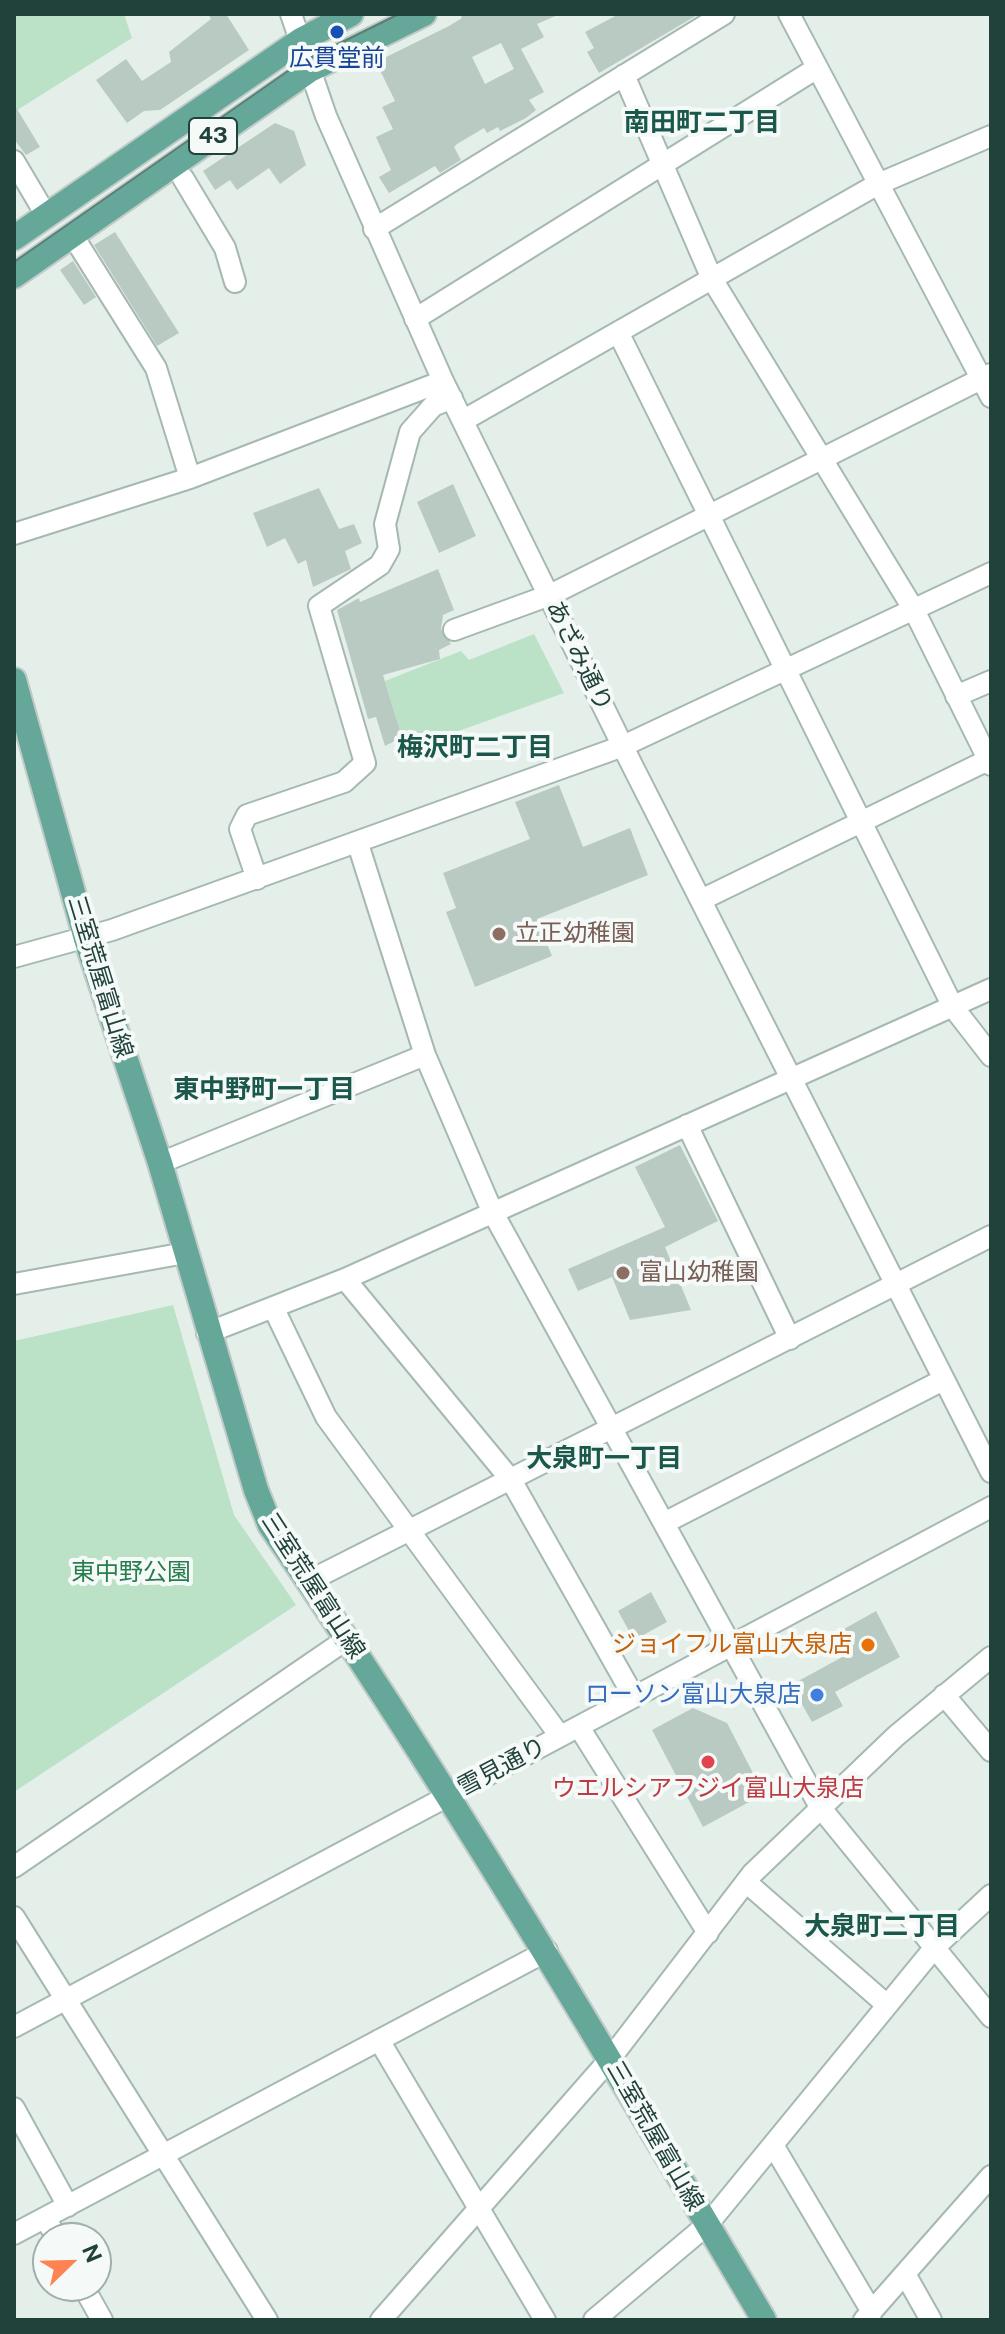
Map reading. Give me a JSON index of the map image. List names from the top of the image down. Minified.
{"streets":{"main road":["43","三室荒屋富山線"],"street":["あざみ通り","雪見通り"]},"crossings":[["43","あざみ通り"],["三室荒屋富山線","雪見通り"]],"districts":["南田町二丁目","梅沢町二丁目","東中野町一丁目","大泉町一丁目","大泉町二丁目"],"parks":["東中野公園"],"places":["広貫堂前","立正幼稚園","富山幼稚園","ジョイフル富山大泉店","ローソン富山大泉店","ウエルシアフジイ富山大泉店"],"north":"top right"}
